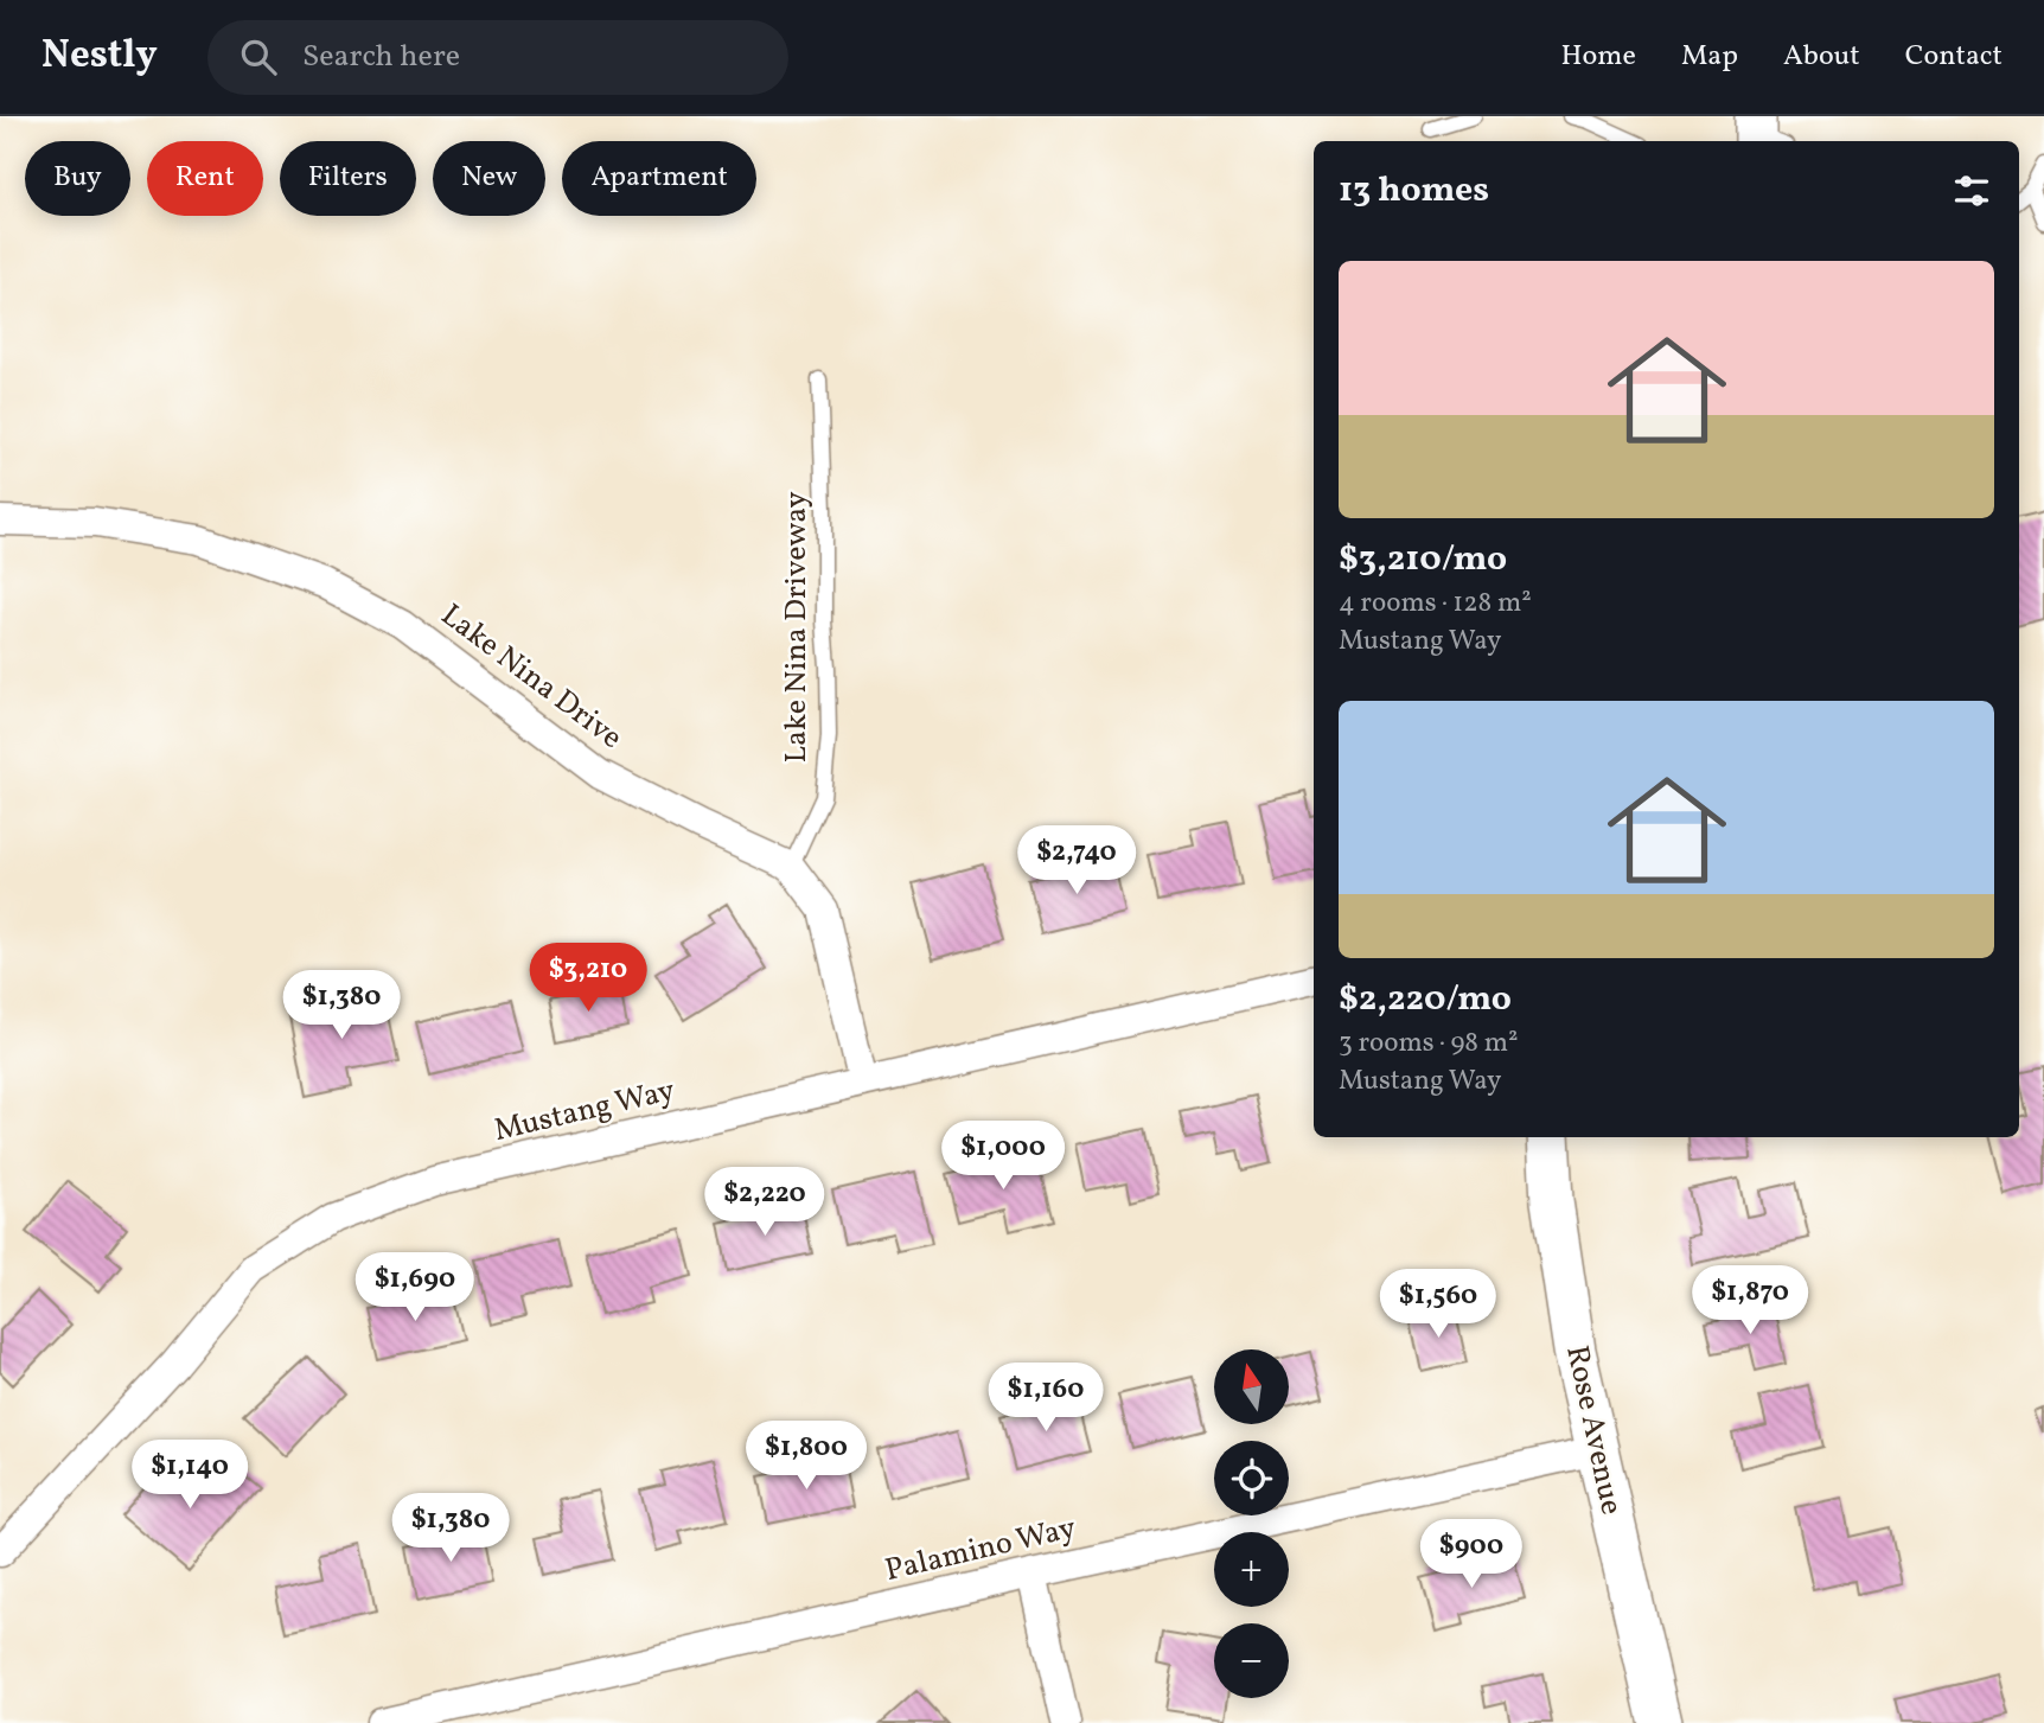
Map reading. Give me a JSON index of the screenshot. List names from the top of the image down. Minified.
{"streets":{"street":["Lake Nina Drive","Mustang Way","Rose Avenue","Palamino Way"],"lane":["Lake Nina Driveway"]},"crossings":[["Lake Nina Driveway","Lake Nina Drive"],["Lake Nina Drive","Mustang Way"],["Rose Avenue","Palamino Way"]],"north":"top","page":{"header":"Nestly","search":"Search here","nav":["Home","Map","About","Contact"],"chip":["Buy","Rent","Filters","New","Apartment"],"heading":"13 homes","list":[{"name":"$3,210/mo","note":"4 rooms · 128 m² · Mustang Way"},{"name":"$2,220/mo","note":"3 rooms · 98 m² · Mustang Way"}],"price":["$2,740","$3,210","$1,380","$1,000","$2,220","$1,690","$1,870","$1,560","$1,160","$1,800","$1,140","$1,380","$900"],"map_buttons":["+","−"]}}
